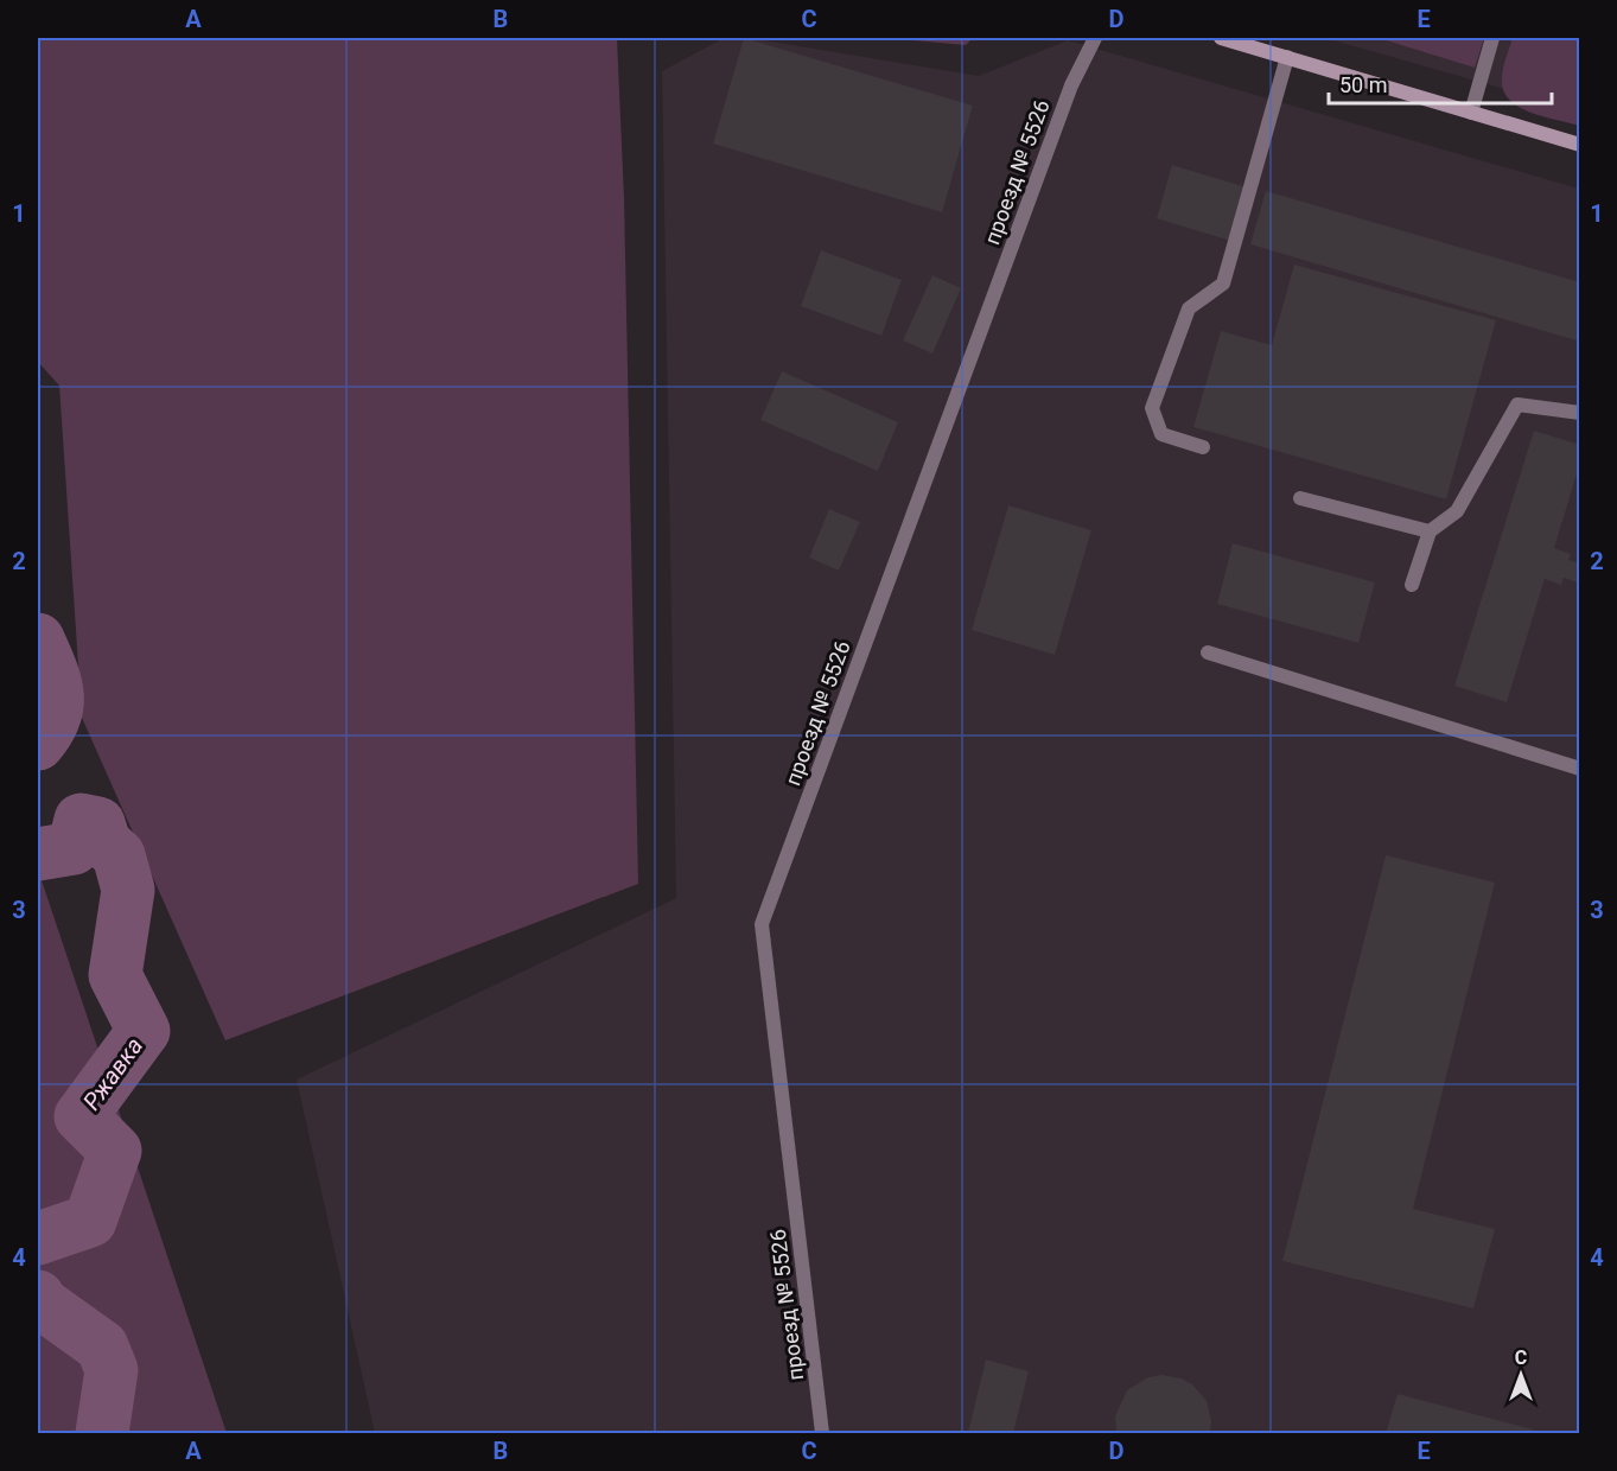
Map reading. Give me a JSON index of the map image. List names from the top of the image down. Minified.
{"streets":{"street":["проезд № 5526"]},"water":["Ржавка"],"scale_bar":"50 m","north":"top","grid":{"columns":["A","B","C","D","E"],"rows":["1","2","3","4"]}}
